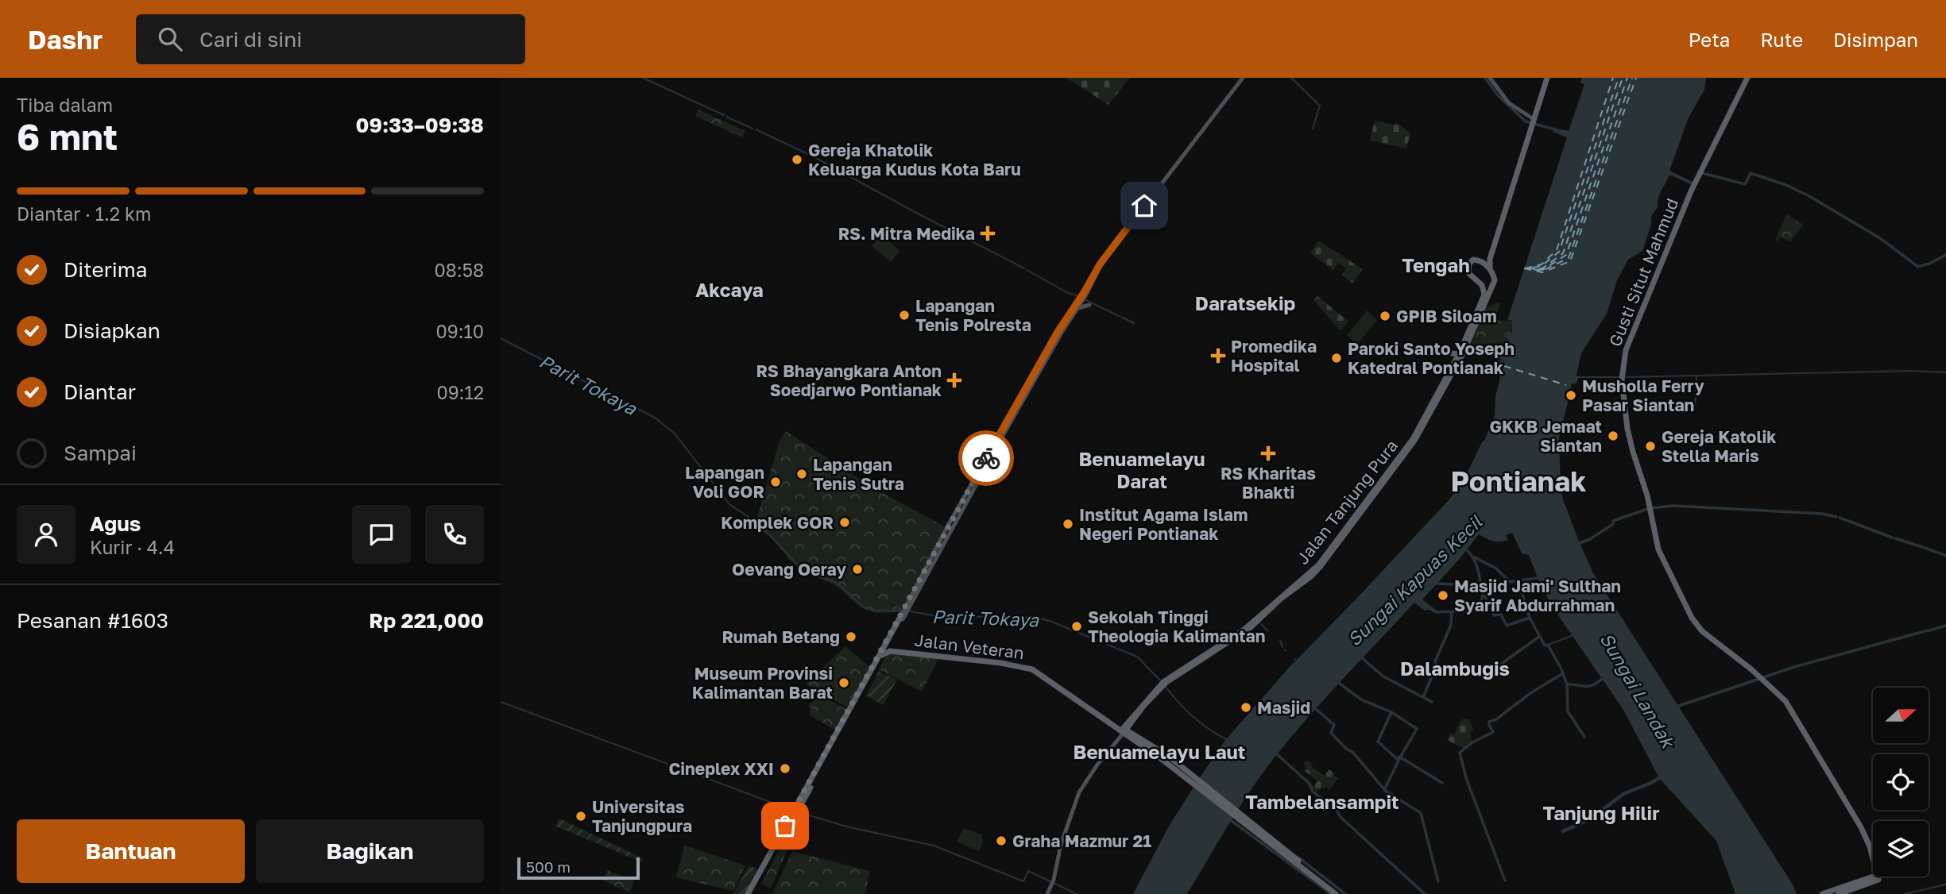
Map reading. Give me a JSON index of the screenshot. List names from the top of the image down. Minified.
{"streets":{"highway":["Gusti Situt Mahmud","Jalan Tanjung Pura","Jalan Veteran"]},"crossings":[["Jalan Tanjung Pura","Jalan Veteran"]],"districts":["Tengah","Akcaya","Daratsekip","Benuamelayu Darat","Pontianak","Dalambugis","Benuamelayu Laut","Tambelansampit","Tanjung Hilir"],"water":["Parit Tokaya","Sungai Kapuas Kecil","Sungai Landak"],"places":{"other":["Gereja Khatolik Keluarga Kudus Kota Baru","Lapangan Tenis Polresta","GPIB Siloam","Paroki Santo Yoseph Katedral Pontianak","Musholla Ferry Pasar Siantan","GKKB Jemaat Siantan","Gereja Katolik Stella Maris","Lapangan Tenis Sutra","Lapangan Voli GOR","Komplek GOR","Institut Agama Islam Negeri Pontianak","Oevang Oeray","Masjid Jami' Sulthan Syarif Abdurrahman","Sekolah Tinggi Theologia Kalimantan","Rumah Betang","Museum Provinsi Kalimantan Barat","Masjid","Cineplex XXI","Universitas Tanjungpura","Graha Mazmur 21"],"health":["RS. Mitra Medika","Promedika Hospital","RS Bhayangkara Anton Soedjarwo Pontianak","RS Kharitas Bhakti"]},"scale_bar":"500 m","north":"right","page":{"header":"Dashr","search":"Cari di sini","nav":["Peta","Rute","Disimpan"],"heading":["6 mnt","Tiba dalam","09:33–09:38"],"panel":["Agus","Kurir · 4.4","Pesanan #1603","Rp 221,000"],"bar":"Diantar · 1.2 km","list":[["Diterima","08:58"],["Disiapkan","09:10"],["Diantar","09:12"],"Sampai"],"buttons":["Bantuan","Bagikan"],"scale":"500 m"}}
